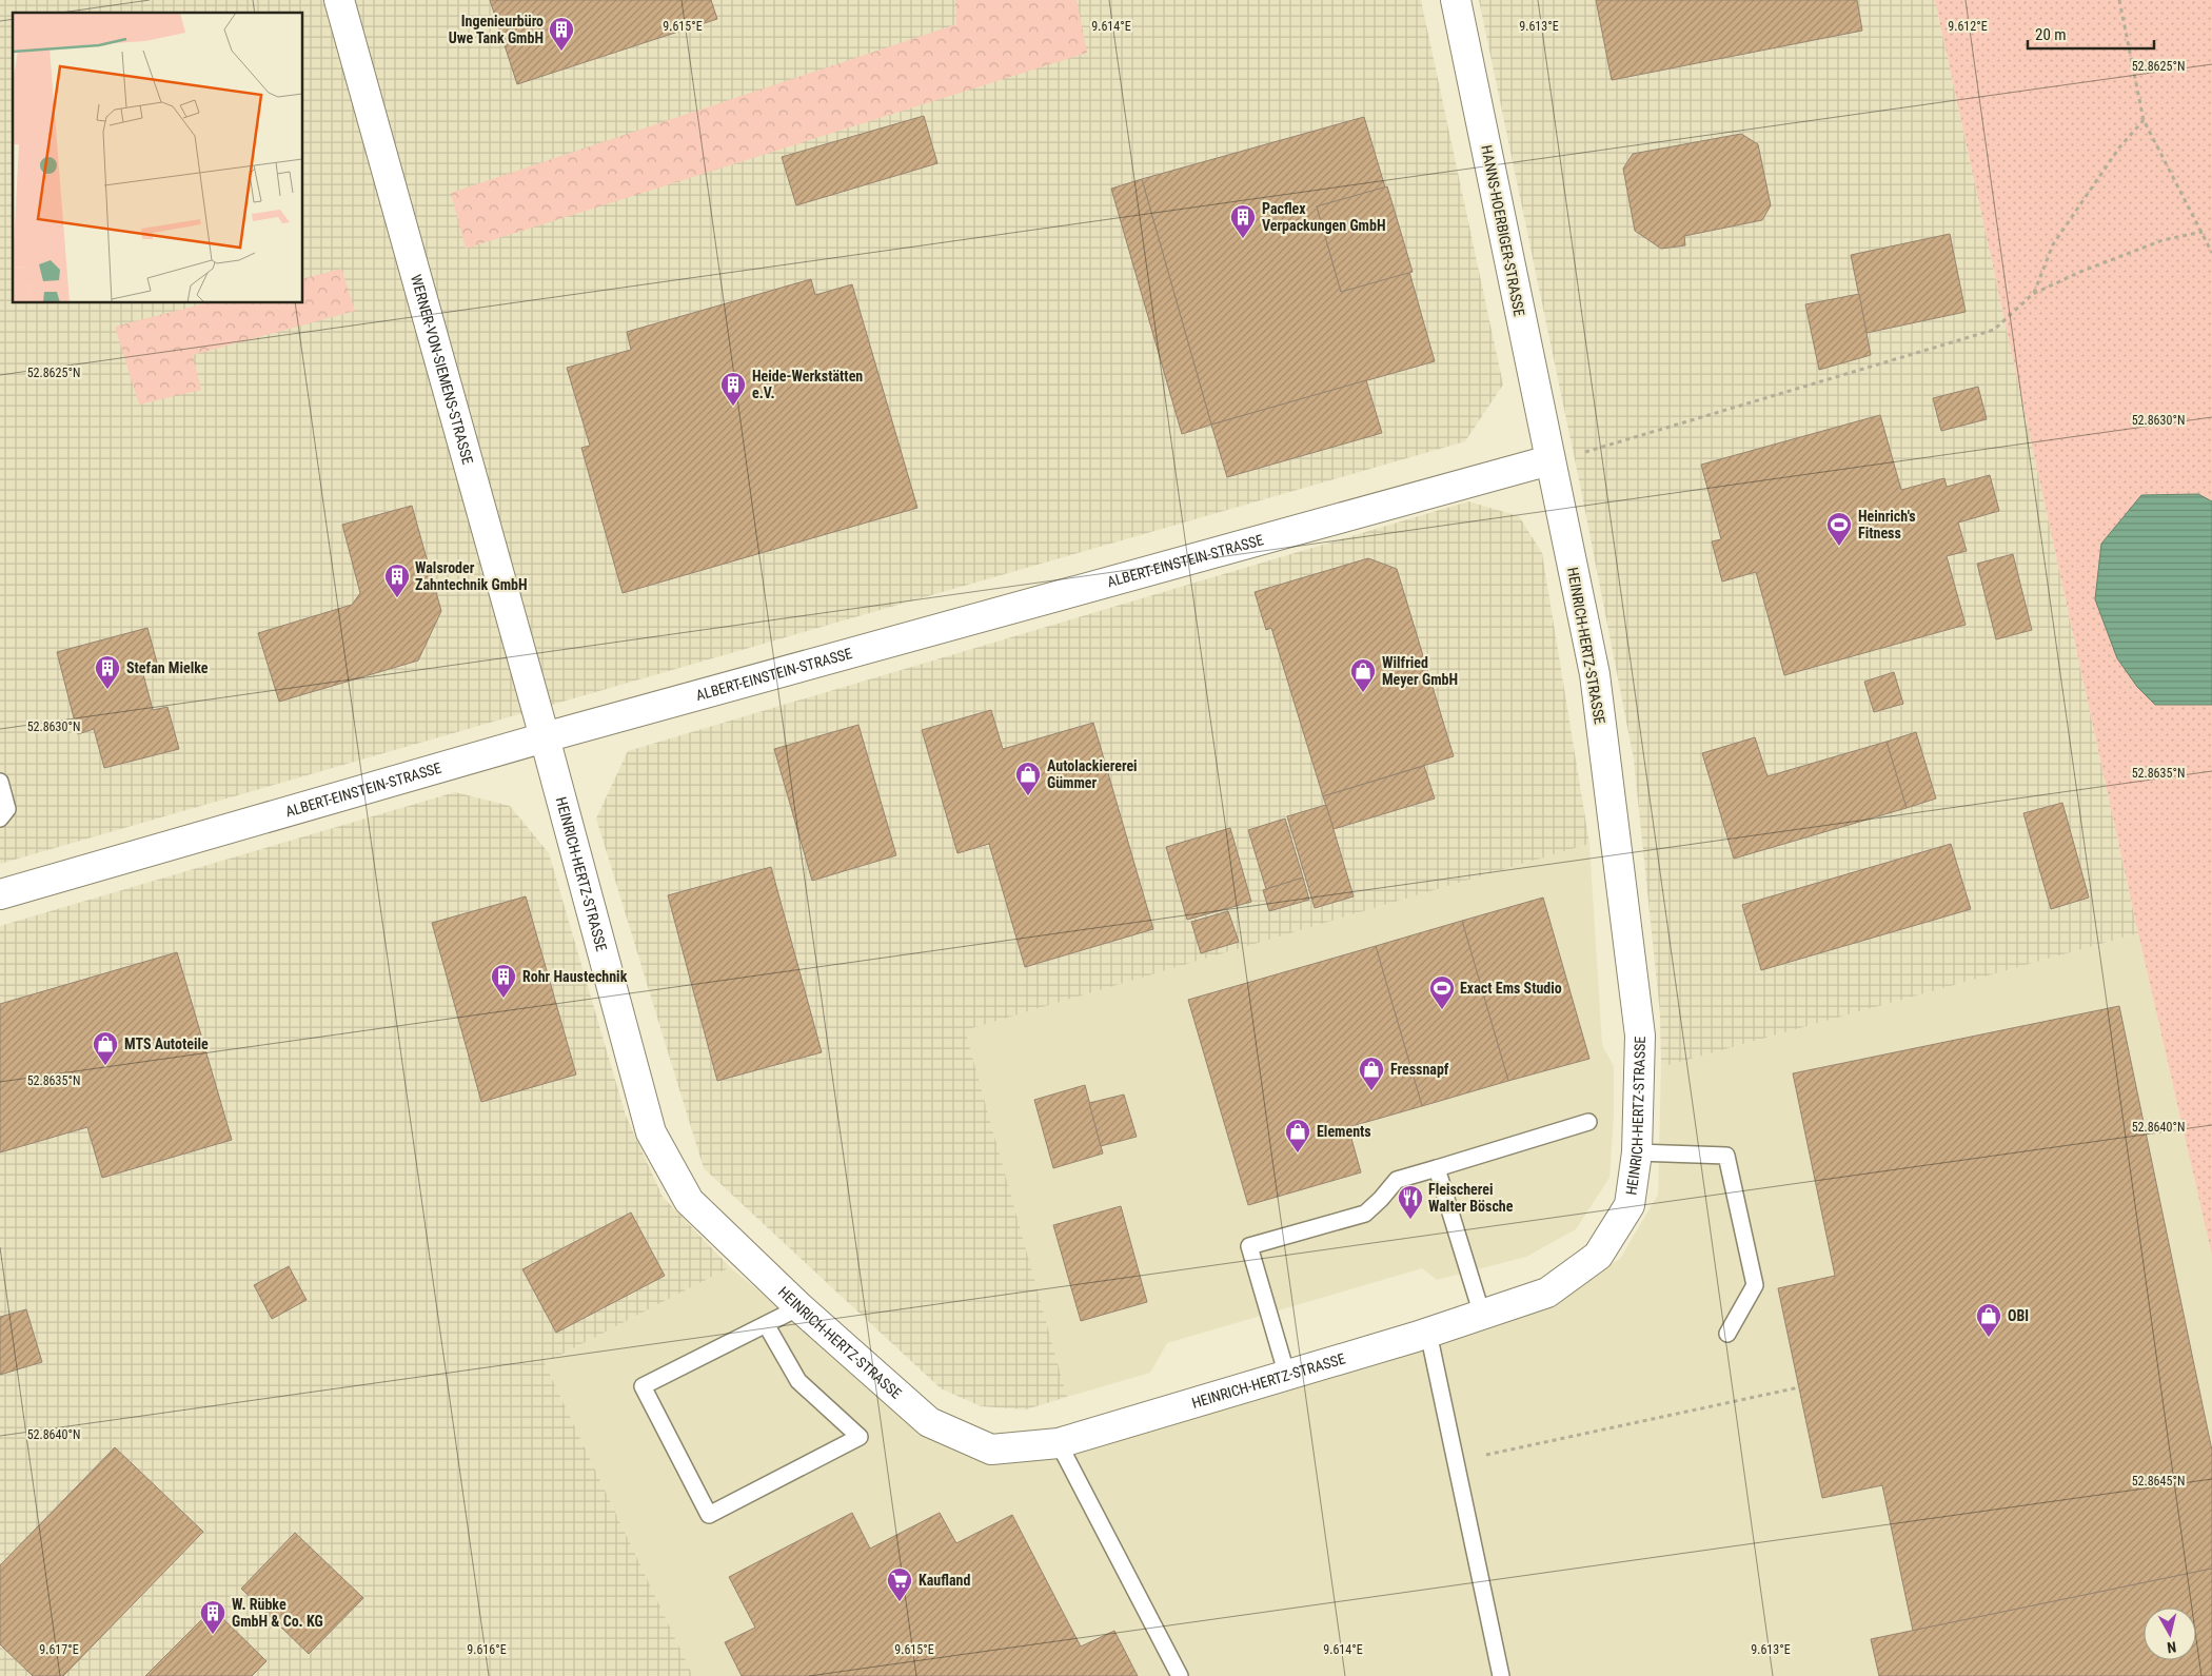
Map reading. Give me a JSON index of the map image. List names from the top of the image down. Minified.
{"streets":{"street":["HANNS-HOERBIGER-STRASSE","WERNER-VON-SIEMENS-STRASSE","ALBERT-EINSTEIN-STRASSE","HEINRICH-HERTZ-STRASSE"]},"crossings":[["HANNS-HOERBIGER-STRASSE","ALBERT-EINSTEIN-STRASSE"],["HANNS-HOERBIGER-STRASSE","HEINRICH-HERTZ-STRASSE"],["WERNER-VON-SIEMENS-STRASSE","ALBERT-EINSTEIN-STRASSE"],["WERNER-VON-SIEMENS-STRASSE","HEINRICH-HERTZ-STRASSE"],["ALBERT-EINSTEIN-STRASSE","HEINRICH-HERTZ-STRASSE"]],"places":{"building":["Ingenieurbüro Uwe Tank GmbH","Pacflex Verpackungen GmbH","Heide-Werkstätten e.V.","Walsroder Zahntechnik GmbH","Stefan Mielke","Rohr Haustechnik","W. Rübke GmbH & Co. KG"],"sports":["Heinrich's Fitness","Exact Ems Studio"],"shop":["Wilfried Meyer GmbH","Autolackiererei Gümmer","MTS Autoteile","Fressnapf","Elements","OBI"],"restaurant":["Fleischerei Walter Bösche"],"supermarket":["Kaufland"]},"scale_bar":"20 m","north":"bottom","coordinates":["9.615°E","9.614°E","9.613°E","9.612°E","52.8625°N","52.8630°N","52.8635°N","52.8640°N","52.8645°N","9.617°E","9.616°E"]}
